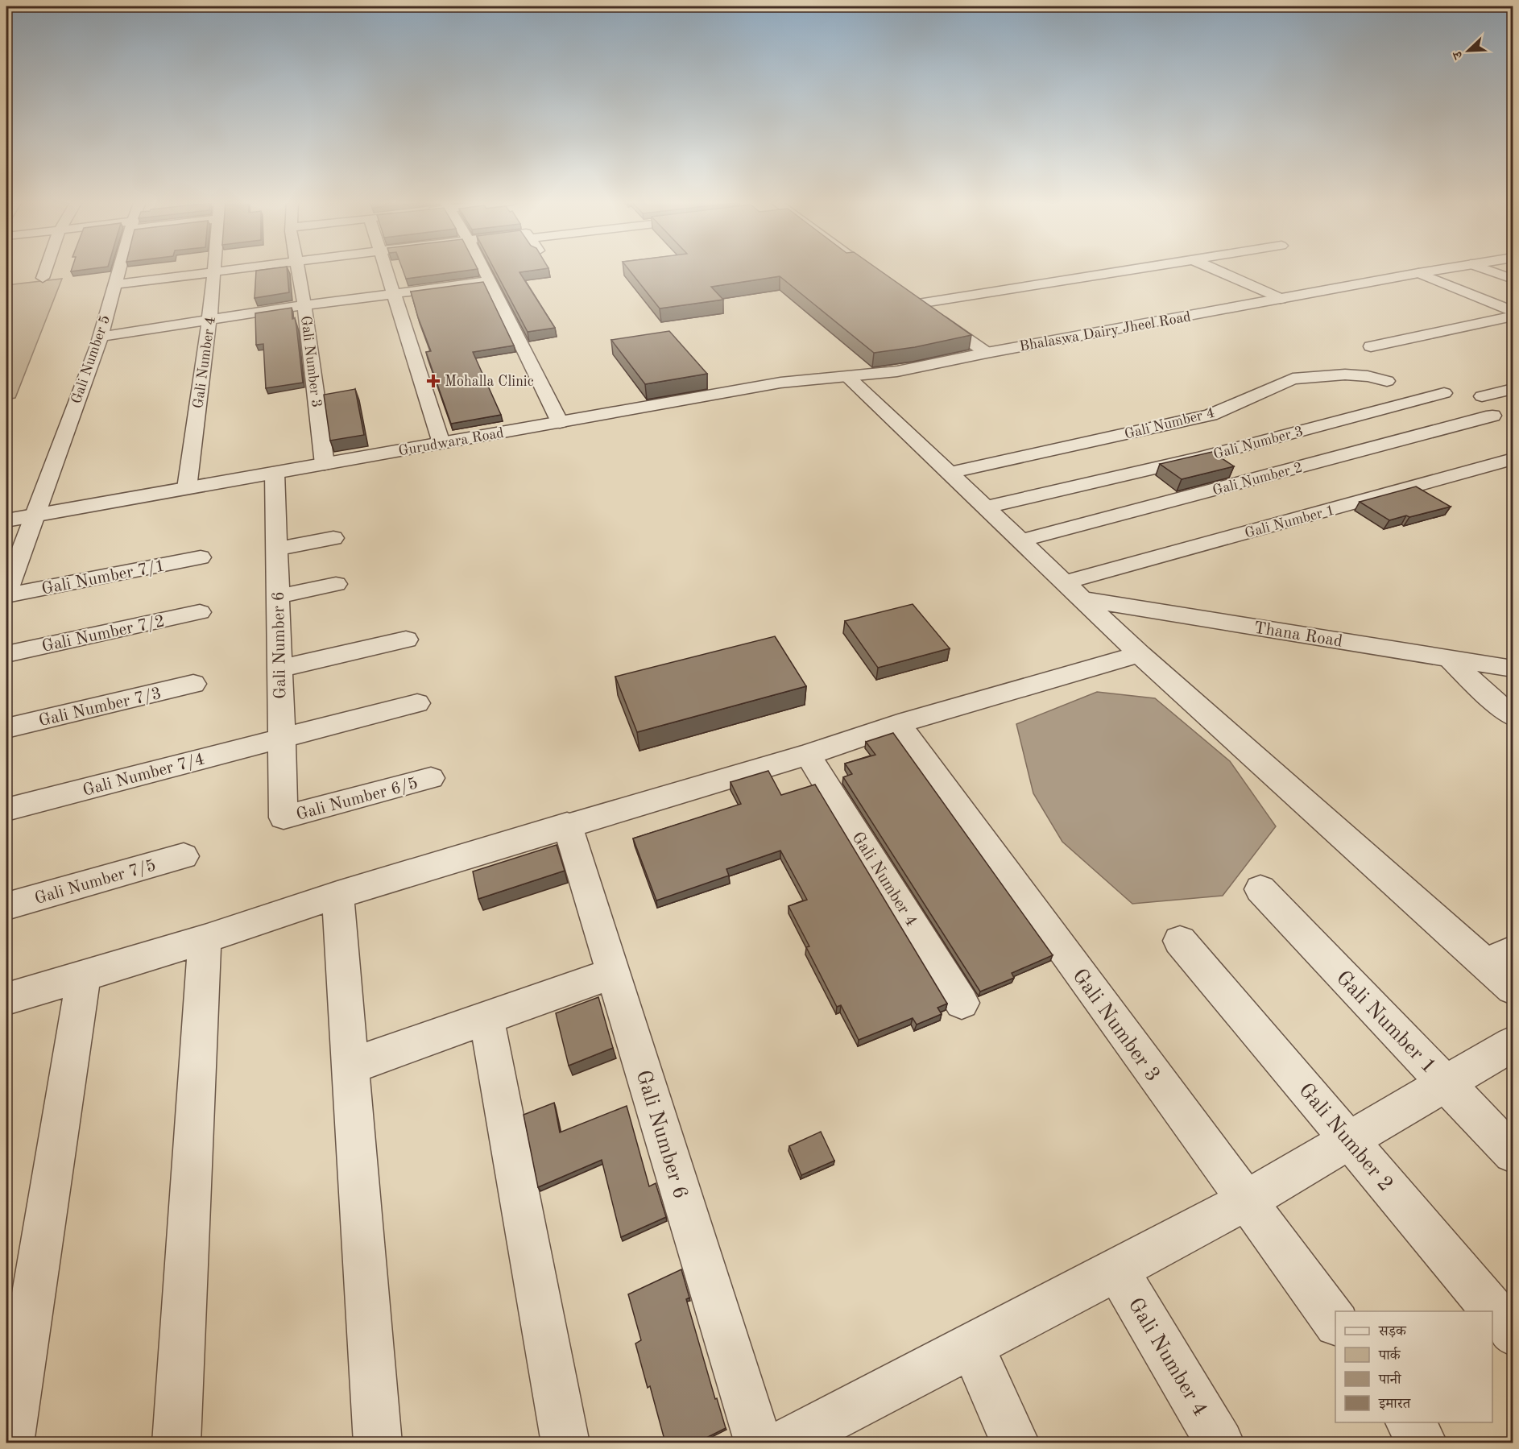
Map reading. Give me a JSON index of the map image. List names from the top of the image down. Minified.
{"streets":{"street":["Bhalaswa Dairy Jheel Road","Gali Number 5","Gali Number 3","Gali Number 4","Gurudwara Road","Gali Number 2","Gali Number 1","Gali Number 7/1","Gali Number 7/2","Thana Road","Gali Number 6","Gali Number 7/3","Gali Number 7/4","Gali Number 6/5","Gali Number 7/5"]},"crossings":[["Bhalaswa Dairy Jheel Road","Gurudwara Road"],["Gali Number 5","Gurudwara Road"],["Gali Number 5","Gali Number 7/1"],["Gali Number 3","Gurudwara Road"],["Gali Number 4","Gurudwara Road"],["Gurudwara Road","Gali Number 6"],["Gali Number 6","Gali Number 7/4"],["Gali Number 6","Gali Number 6/5"]],"places":{"health":["Mohalla Clinic"]},"legend":["सड़क","पार्क","पानी","इमारत"],"north":"bottom left"}
